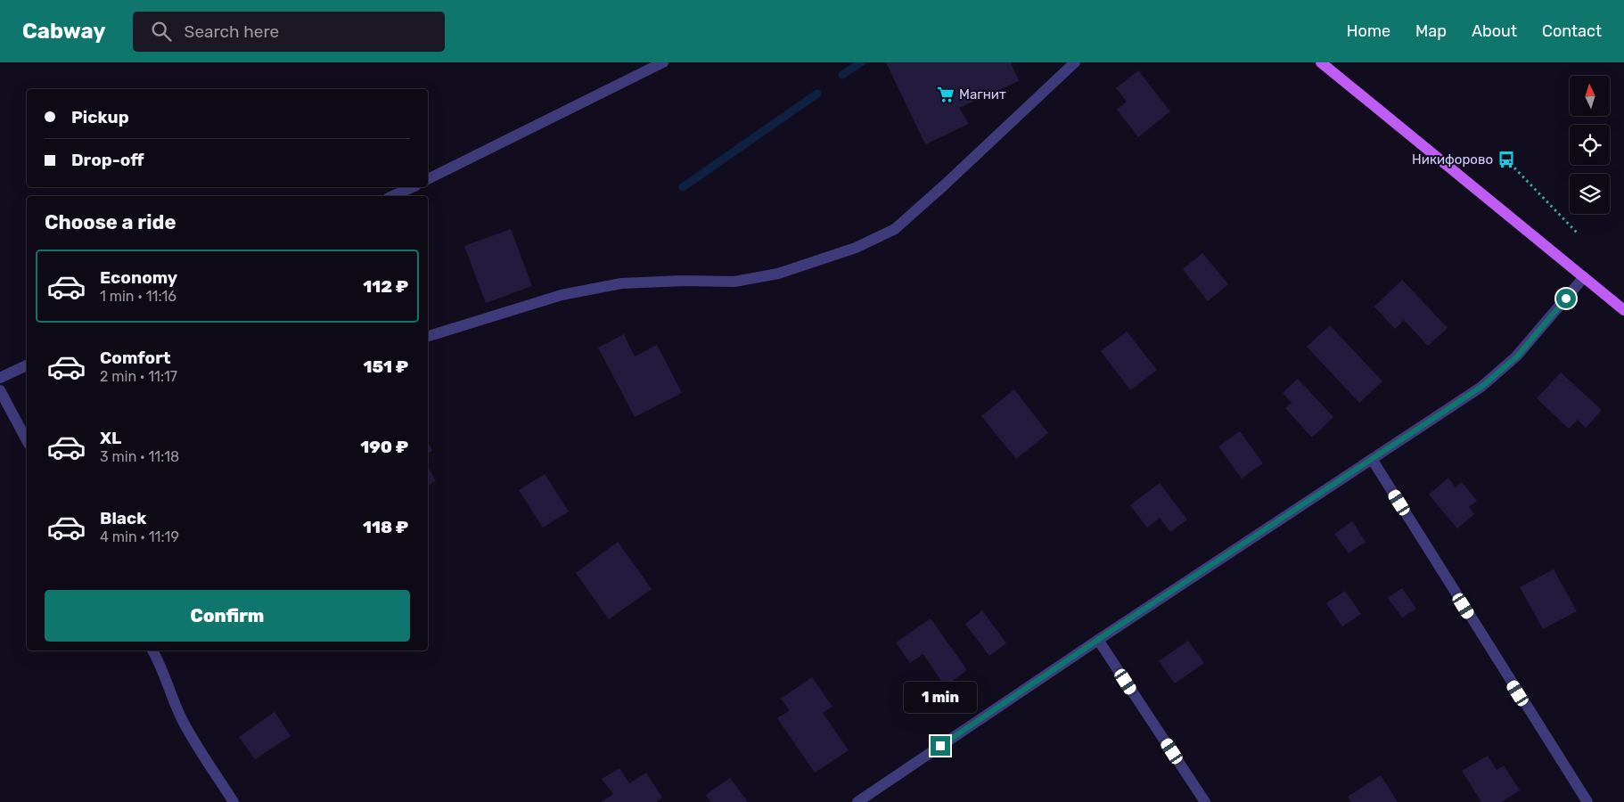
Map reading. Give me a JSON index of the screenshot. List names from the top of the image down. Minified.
{"places":{"supermarket":["Магнит"],"bus stop":["Никифорово"]},"north":"top","page":{"header":"Cabway","search":"Search here","nav":["Home","Map","About","Contact"],"banner":["Pickup","Drop-off"],"heading":"Choose a ride","list":[{"name":"Economy","note":"1 min · 11:16","value":"112 ₽"},{"name":"Comfort","note":"2 min · 11:17","value":"151 ₽"},{"name":"XL","note":"3 min · 11:18","value":"190 ₽"},{"name":"Black","note":"4 min · 11:19","value":"118 ₽"}],"buttons":"Confirm","bubble":"1 min"}}
